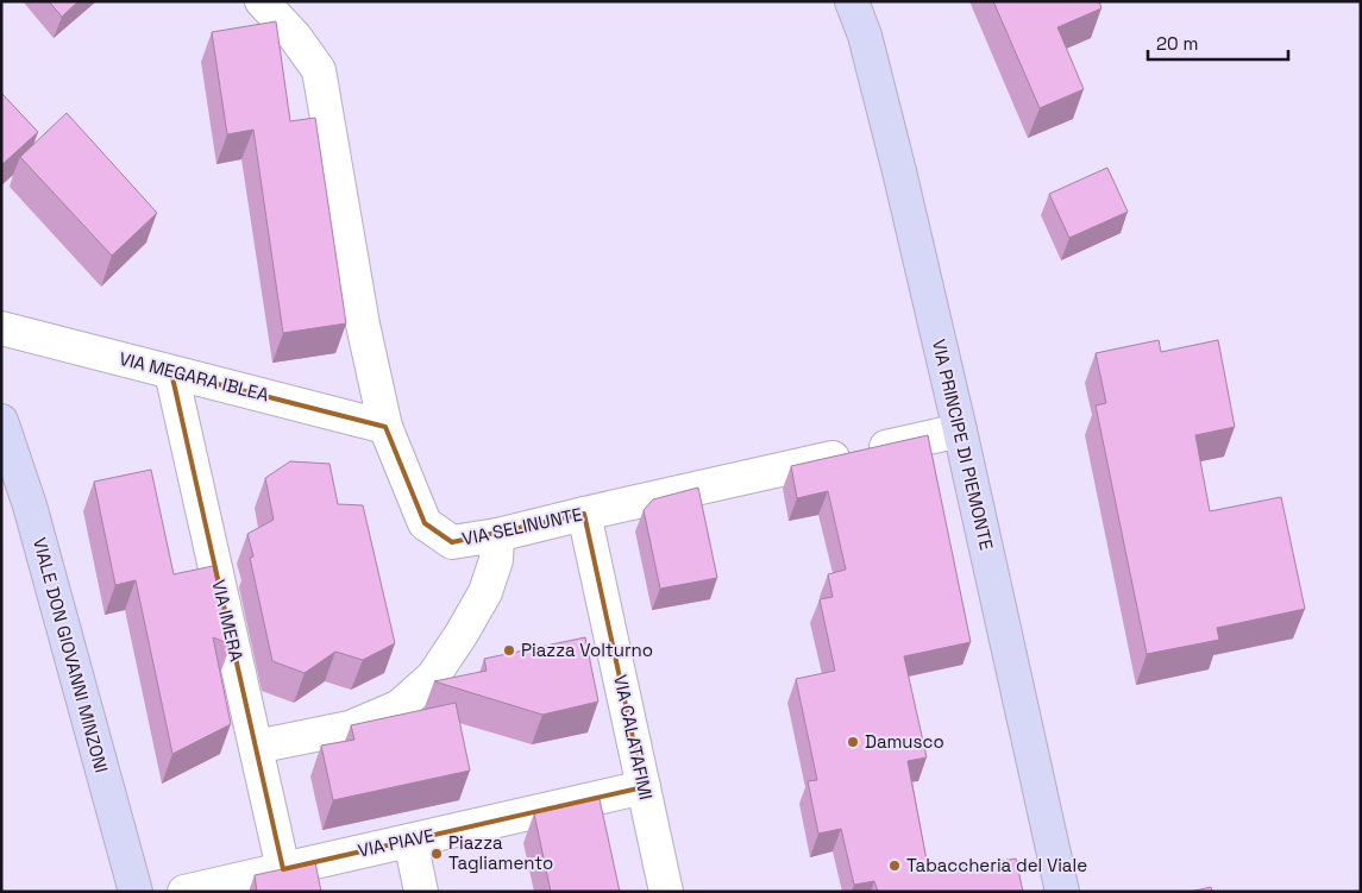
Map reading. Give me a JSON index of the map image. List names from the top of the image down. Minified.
{"streets":{"street":["VIA MEGARA IBLEA","VIA PRINCIPE DI PIEMONTE","VIA SELINUNTE","VIA IMERA","VIALE DON GIOVANNI MINZONI","VIA CALATAFIMI","VIA PIAVE"]},"crossings":[["VIA MEGARA IBLEA","VIA SELINUNTE"],["VIA MEGARA IBLEA","VIA IMERA"],["VIA PRINCIPE DI PIEMONTE","VIA SELINUNTE"],["VIA SELINUNTE","VIA CALATAFIMI"],["VIA IMERA","VIA PIAVE"],["VIA CALATAFIMI","VIA PIAVE"]],"places":["Piazza Volturno","Damusco","Piazza Tagliamento","Tabaccheria del Viale"],"scale_bar":"20 m"}
